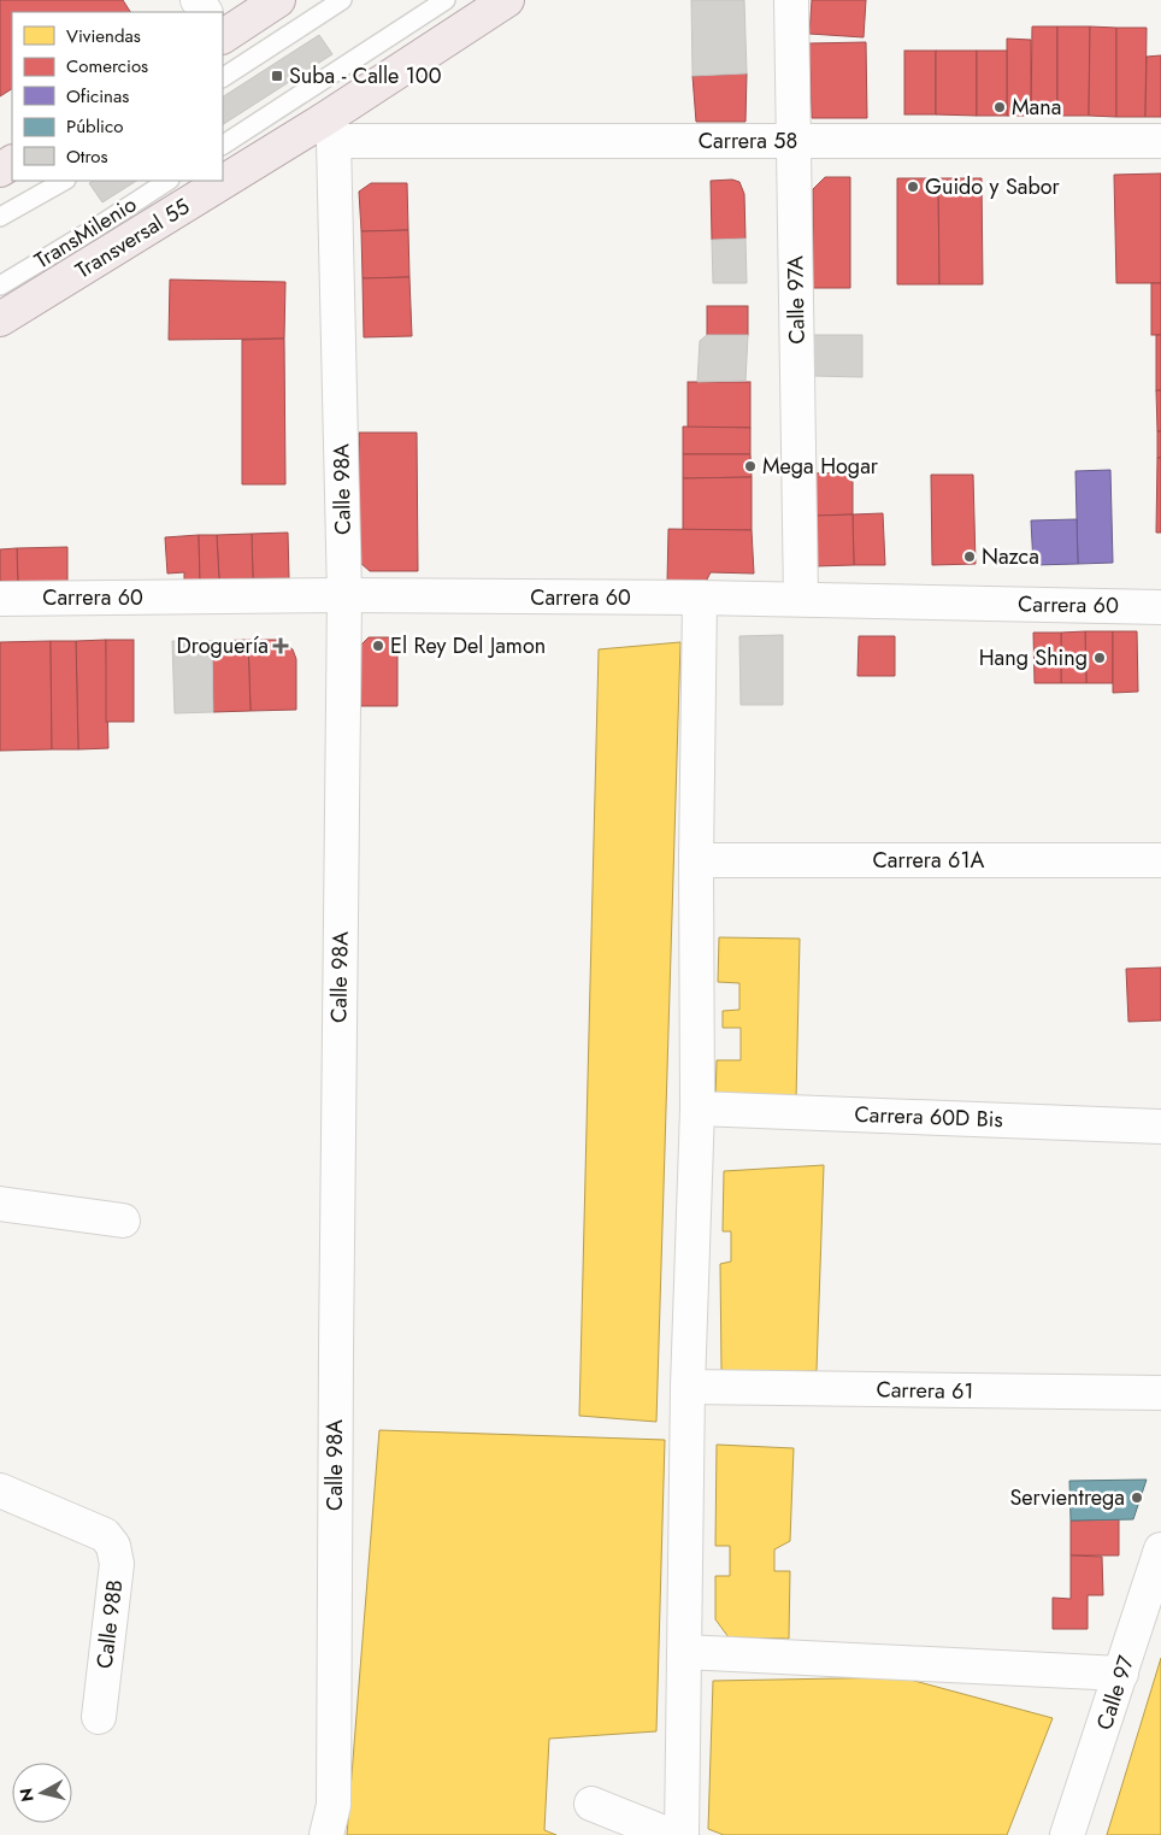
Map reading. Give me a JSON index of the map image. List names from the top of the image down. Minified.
{"streets":{"main road":["Transversal 55"],"street":["Carrera 58","Calle 97A","Calle 98A","Carrera 60","Carrera 61A","Carrera 60D Bis","Carrera 61","Calle 98B","Calle 97"],"lane":["TransMilenio"]},"crossings":[["Carrera 58","Transversal 55"],["Carrera 58","Calle 97A"],["Carrera 58","Calle 98A"],["Transversal 55","Calle 98A"],["Calle 97A","Carrera 60"],["Calle 98A","Carrera 60"]],"places":{"transit":["Suba - Calle 100"],"other":["Mana","Guido y Sabor","Mega Hogar","Nazca","El Rey Del Jamon","Hang Shing","Servientrega"],"health":["Droguería"]},"legend":["Viviendas","Comercios","Oficinas","Público","Otros"],"north":"left"}
